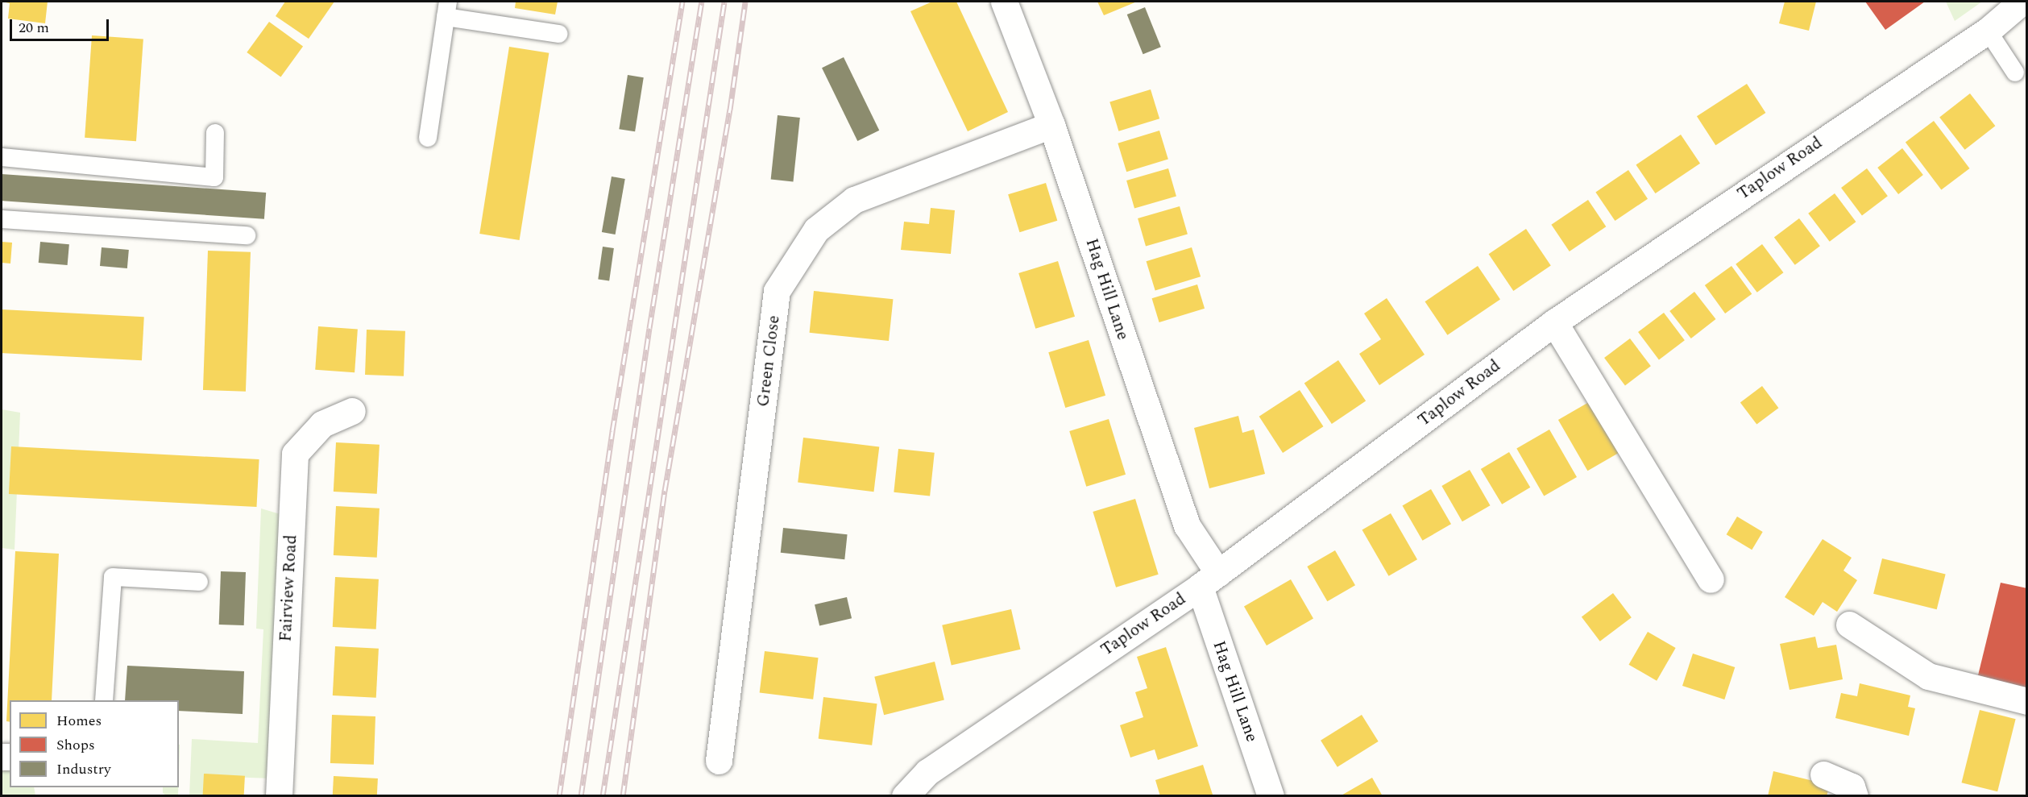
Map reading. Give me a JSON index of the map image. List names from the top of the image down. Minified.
{"streets":{"street":["Taplow Road","Hag Hill Lane","Green Close","Fairview Road"]},"crossings":[["Taplow Road","Hag Hill Lane"],["Hag Hill Lane","Green Close"]],"legend":["Homes","Shops","Industry"],"scale_bar":"20 m"}
